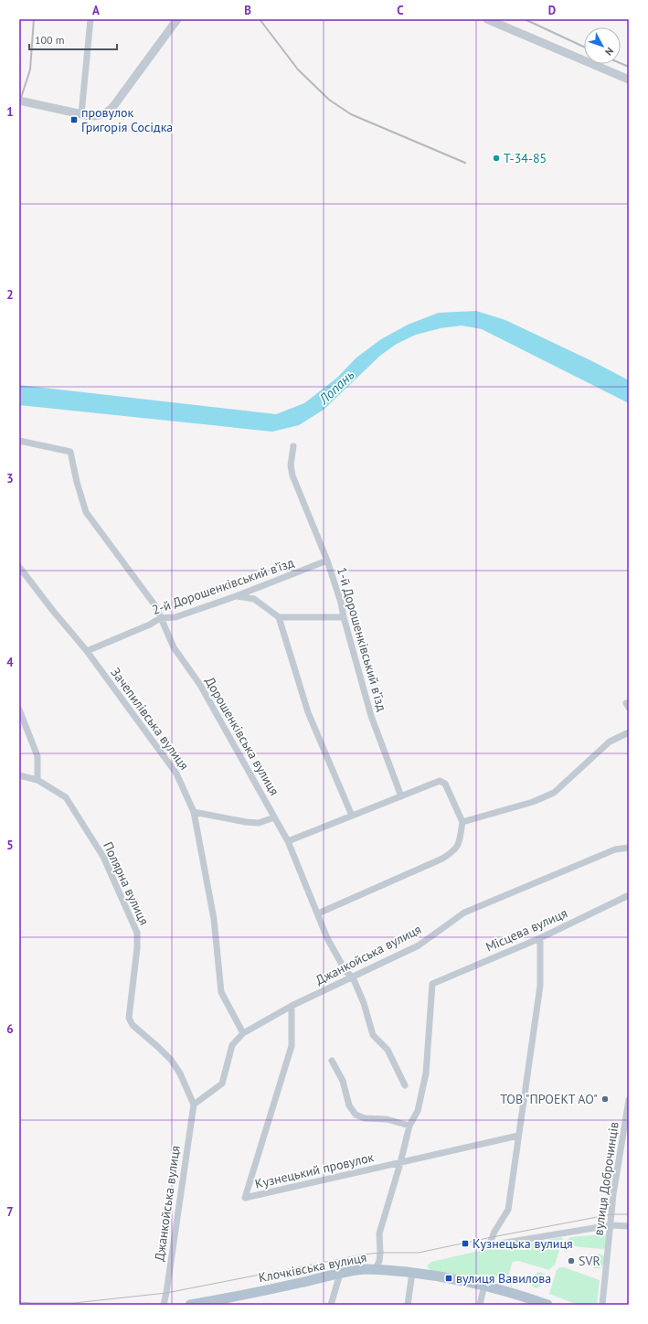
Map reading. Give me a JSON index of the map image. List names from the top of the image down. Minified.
{"streets":{"main road":["Клочківська вулиця"],"street":["2-й Дорошенківський в’їзд","1-й Дорошенківський в’їзд","Зачепилівська вулиця","Дорошенківська вулиця","Полярна вулиця","Місцева вулиця","Джанкойська вулиця","Кузнецький провулок","вулиця Доброчинців"]},"crossings":[["2-й Дорошенківський в’їзд","1-й Дорошенківський в’їзд"],["2-й Дорошенківський в’їзд","Зачепилівська вулиця"],["2-й Дорошенківський в’їзд","Дорошенківська вулиця"],["Зачепилівська вулиця","Джанкойська вулиця"],["Дорошенківська вулиця","Джанкойська вулиця"],["Полярна вулиця","Джанкойська вулиця"],["Джанкойська вулиця","Кузнецький провулок"]],"water":["Лопань"],"places":{"transit":["провулок Григорія Сосідка","Кузнецька вулиця","вулиця Вавилова"],"other":["Т-34-85","ТОВ \"ПРОЕКТ АО\"","SVR"]},"scale_bar":"100 m","north":"bottom right","grid":{"columns":["A","B","C","D"],"rows":["1","2","3","4","5","6","7"]}}
